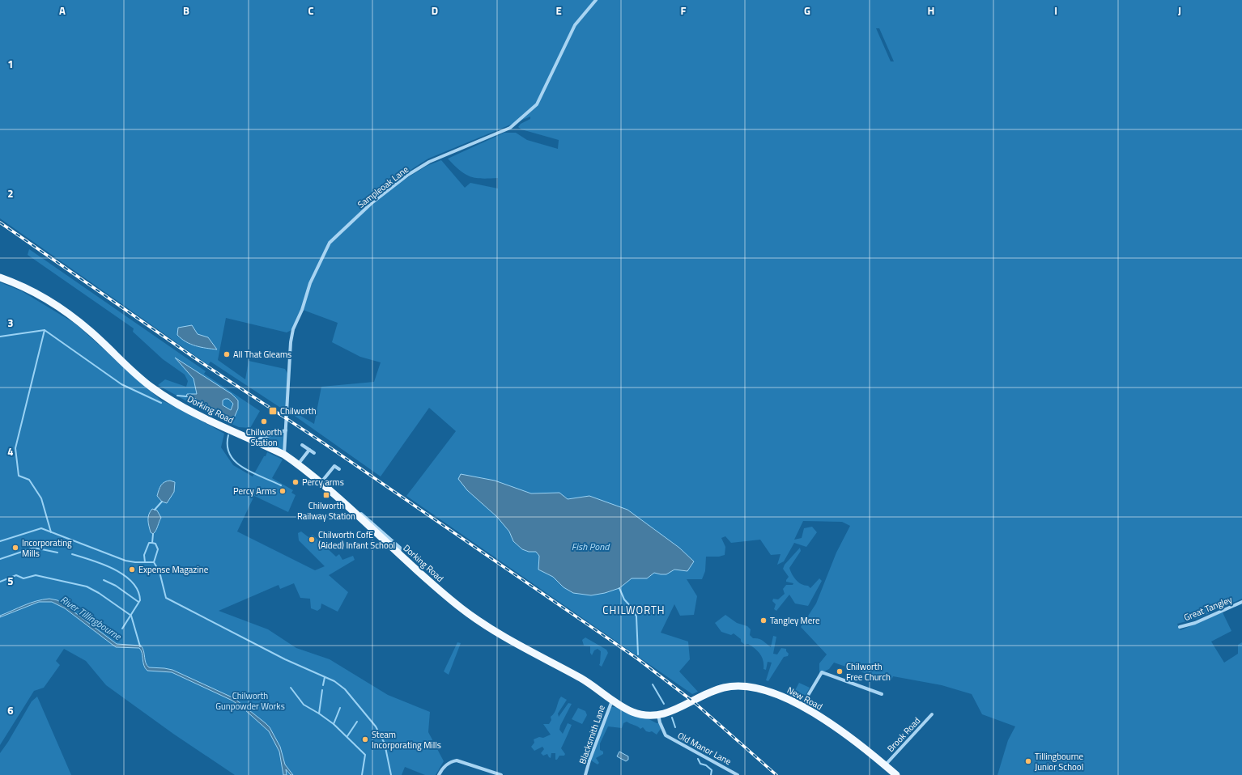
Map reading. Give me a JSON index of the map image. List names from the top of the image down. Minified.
{"streets":{"main road":["Dorking Road","New Road"],"street":["Sampleoak Lane","Great Tangley","Blacksmith Lane","Brook Road","Old Manor Lane"]},"crossings":[["Sampleoak Lane","Dorking Road"],["Dorking Road","New Road"],["Dorking Road","Blacksmith Lane"],["Dorking Road","Old Manor Lane"],["New Road","Brook Road"]],"districts":["CHILWORTH"],"water":["Fish Pond","River Tillingbourne"],"parks":["Chilworth Gunpowder Works"],"places":{"other":["All That Gleams","Chilworth Station","Percy arms","Percy Arms","Chilworth CofE (Aided) Infant School","Incorporating Mills","Expense Magazine","Tangley Mere","Chilworth Free Church","Steam Incorporating Mills","Tillingbourne Junior School"],"transit":["Chilworth","Chilworth Railway Station"]},"grid":{"columns":["A","B","C","D","E","F","G","H","I","J"],"rows":["1","2","3","4","5","6"]}}
